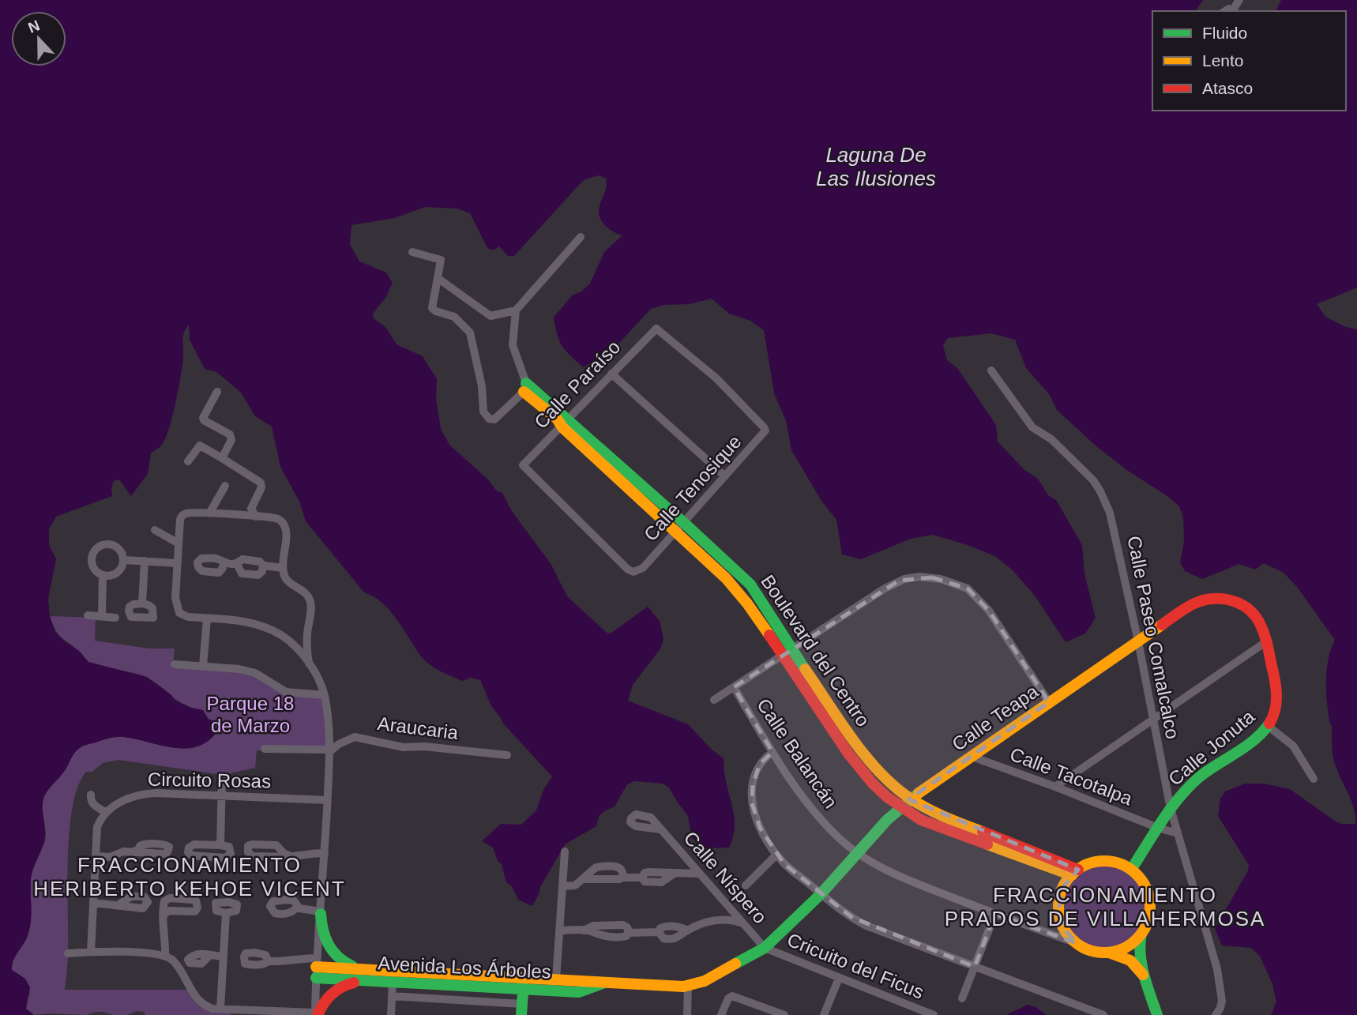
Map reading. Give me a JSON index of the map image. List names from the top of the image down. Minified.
{"streets":{"street":["Calle Paraíso","Calle Tenosique","Calle Paseo Comalcalco","Boulevard del Centro","Calle Teapa","Araucaria","Calle Jonuta","Calle Balancán","Calle Tacotalpa","Circuito Rosas","Calle Níspero","Cricuito del Ficus","Avenida Los Árboles"]},"crossings":[["Calle Paraíso","Calle Tenosique"],["Calle Paraíso","Boulevard del Centro"],["Calle Tenosique","Boulevard del Centro"],["Calle Paseo Comalcalco","Calle Teapa"],["Calle Paseo Comalcalco","Calle Jonuta"],["Calle Paseo Comalcalco","Calle Tacotalpa"],["Boulevard del Centro","Calle Teapa"],["Boulevard del Centro","Calle Jonuta"],["Boulevard del Centro","Calle Balancán"],["Calle Teapa","Calle Jonuta"],["Calle Teapa","Calle Balancán"],["Calle Teapa","Calle Tacotalpa"],["Calle Teapa","Calle Níspero"],["Calle Teapa","Cricuito del Ficus"],["Calle Teapa","Avenida Los Árboles"],["Calle Jonuta","Calle Balancán"],["Calle Jonuta","Calle Tacotalpa"],["Calle Níspero","Cricuito del Ficus"],["Calle Níspero","Avenida Los Árboles"],["Cricuito del Ficus","Avenida Los Árboles"]],"districts":["FRACCIONAMIENTO HERIBERTO KEHOE VICENT","FRACCIONAMIENTO PRADOS DE VILLAHERMOSA"],"water":["Laguna De Las Ilusiones"],"parks":["Parque 18 de Marzo"],"legend":["Fluido","Lento","Atasco"],"north":"top"}
